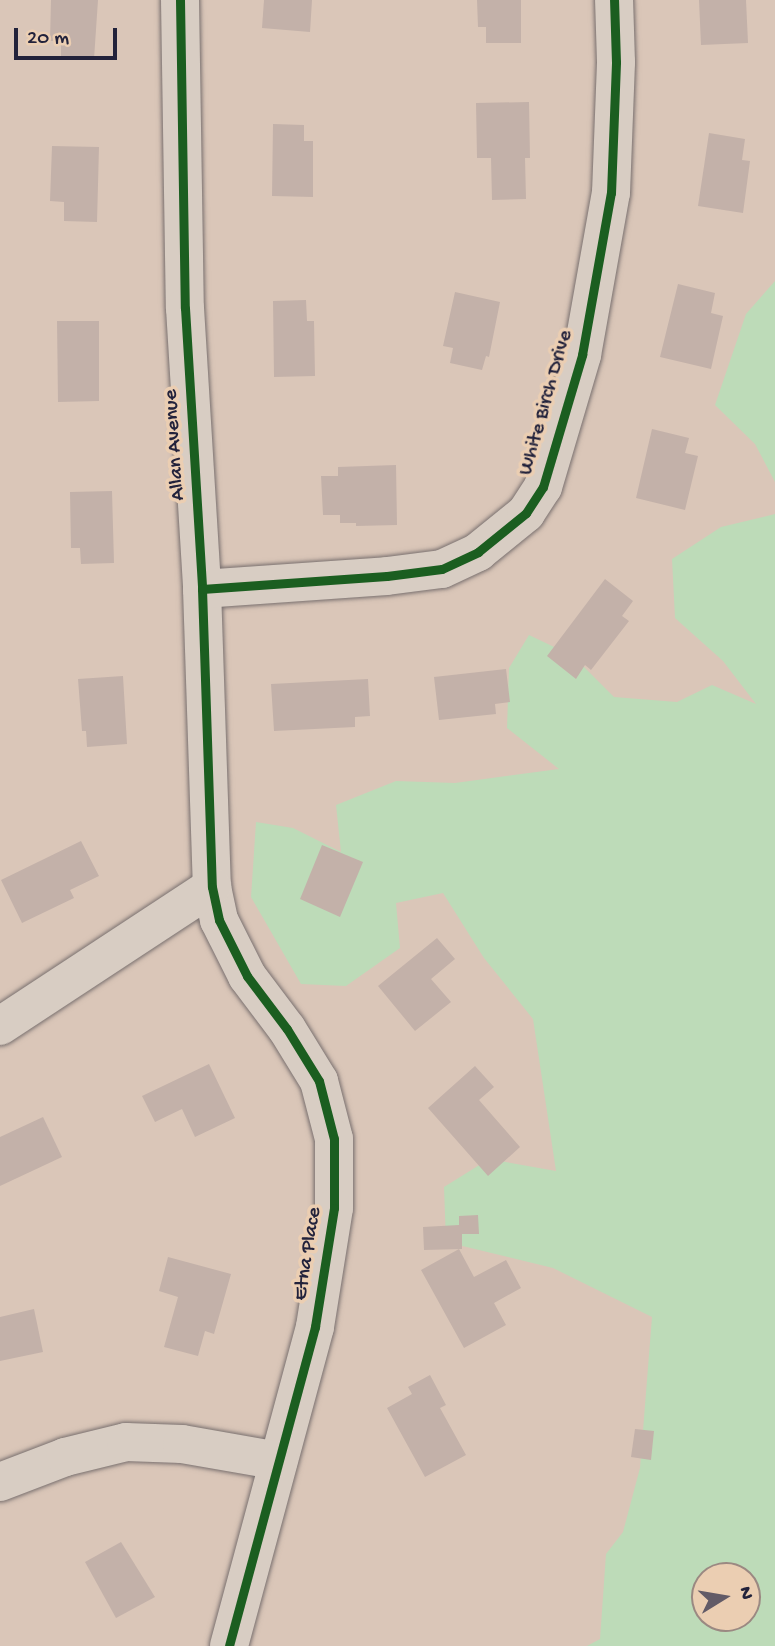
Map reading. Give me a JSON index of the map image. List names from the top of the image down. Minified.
{"streets":{"street":["White Birch Drive","Allan Avenue","Etna Place"]},"crossings":[["White Birch Drive","Allan Avenue"],["Allan Avenue","Etna Place"]],"scale_bar":"20 m","north":"right"}
